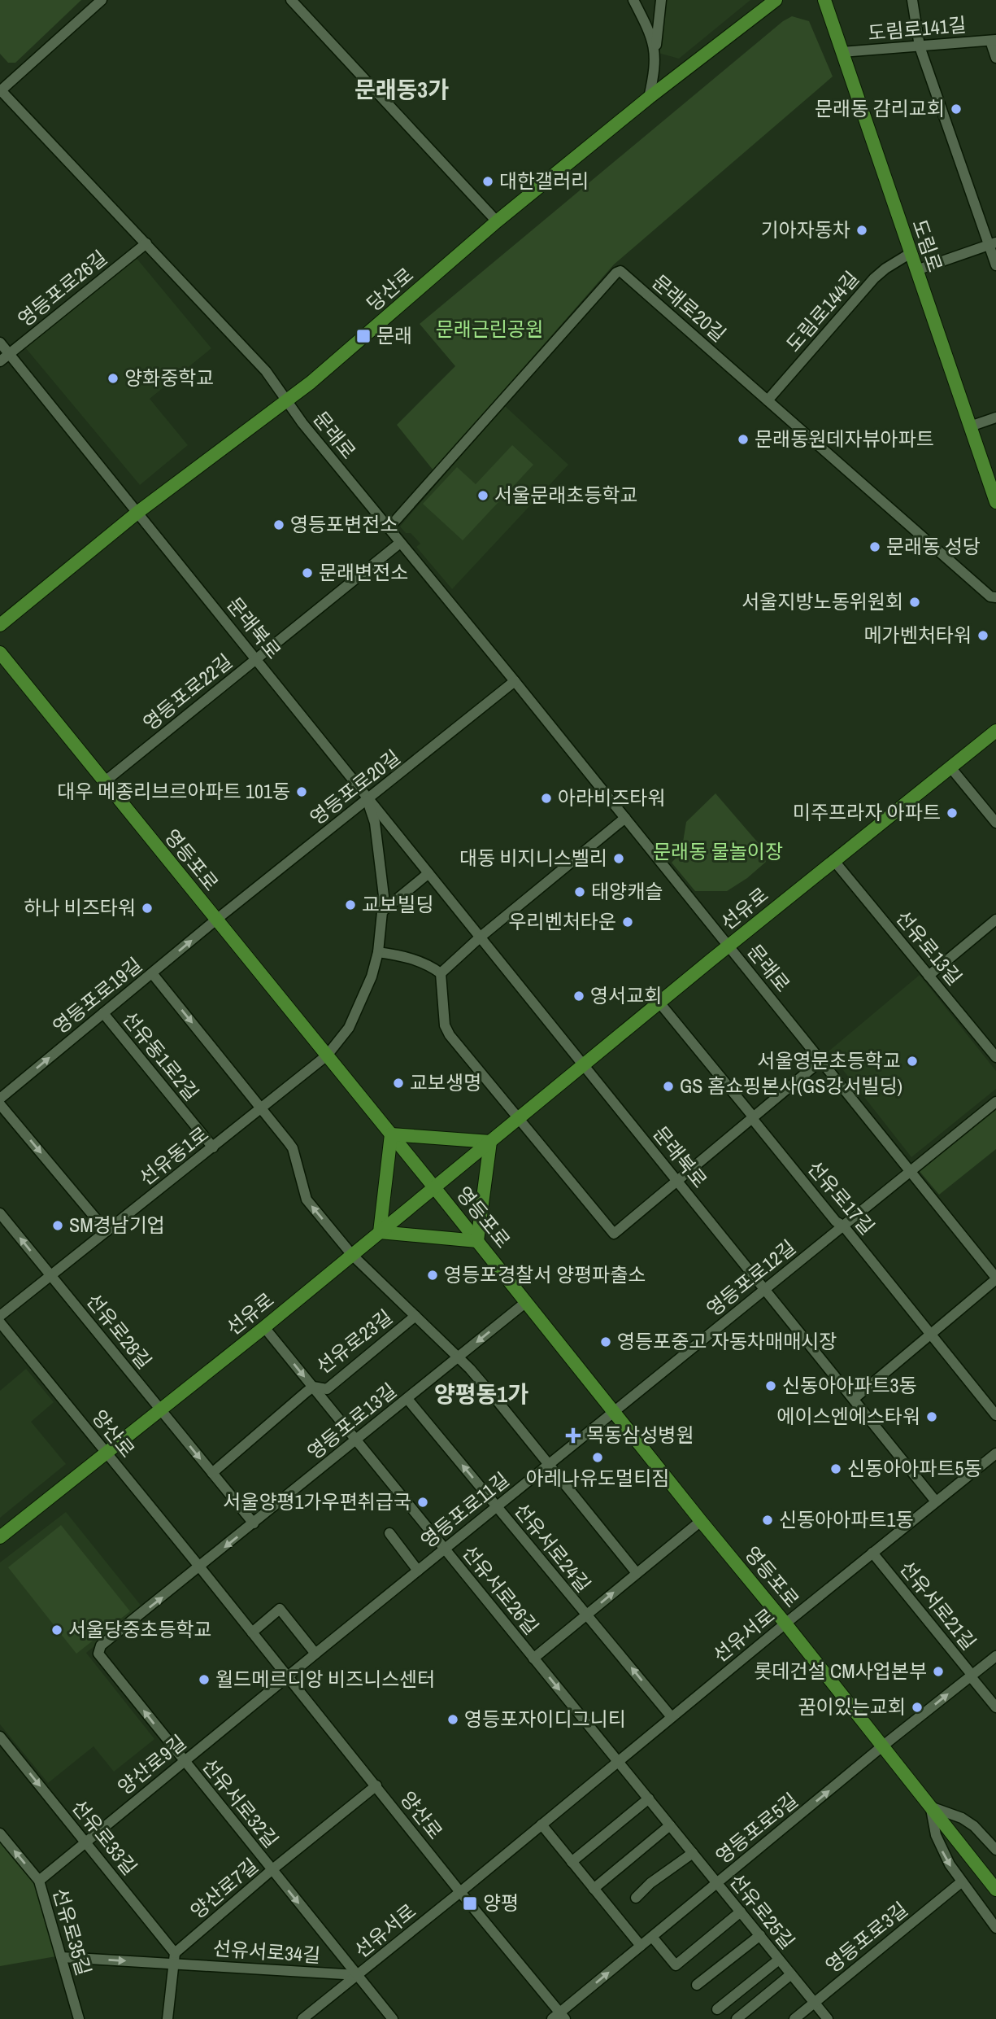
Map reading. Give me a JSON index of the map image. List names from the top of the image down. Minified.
{"streets":{"main road":["도림로","당산로","영등포로","선유로"],"street":["도림로141길","영등포로26길","문래로20길","도림로144길","문래로","문래북로","영등포로22길","영등포로20길","선유로13길","영등포로19길","선유동1로2길","선유동1로","선유로17길","영등포로12길","선유로28길","선유로23길","영등포로13길","양산로","영등포로11길","선유서로24길","선유서로26길","선유서로21길","선유서로","양산로9길","선유서로32길","영등포로5길","선유로33길","양산로7길","선유로25길","선유로35길","영등포로3길","선유서로34길"]},"crossings":[["도림로141길","도림로"],["도림로","도림로144길"],["영등포로26길","문래로"],["영등포로26길","문래북로"],["당산로","문래로"],["당산로","문래북로"],["문래로20길","도림로144길"],["문래로20길","문래로"],["문래로","영등포로22길"],["문래로","영등포로20길"],["문래로","선유로"],["문래로","선유로17길"],["문래로","영등포로12길"],["문래북로","영등포로22길"],["문래북로","영등포로20길"],["문래북로","선유로"],["문래북로","선유동1로"],["문래북로","영등포로12길"],["문래북로","선유서로"],["영등포로22길","영등포로"],["영등포로20길","영등포로"],["영등포로20길","영등포로19길"],["영등포로20길","선유동1로"],["영등포로","선유로"],["영등포로","영등포로19길"],["영등포로","선유동1로"],["영등포로","영등포로12길"],["영등포로","영등포로13길"],["영등포로","영등포로11길"],["영등포로","선유서로"],["영등포로","영등포로5길"],["선유로","선유로13길"],["선유로","선유로17길"],["선유로","선유로28길"],["선유로","선유로23길"],["선유로","양산로"],["영등포로19길","선유동1로2길"],["선유동1로2길","선유동1로"],["선유동1로","선유로28길"],["선유동1로","선유로23길"],["선유로17길","영등포로12길"],["영등포로12길","영등포로11길"],["선유로28길","영등포로13길"],["선유로23길","영등포로13길"],["선유로23길","영등포로11길"],["영등포로13길","양산로"],["영등포로13길","선유서로24길"],["영등포로13길","선유서로26길"],["영등포로13길","선유서로32길"],["양산로","영등포로11길"],["양산로","선유서로"],["양산로","양산로9길"],["양산로","선유서로32길"],["양산로","영등포로5길"],["양산로","양산로7길"],["영등포로11길","선유서로24길"],["영등포로11길","선유서로26길"],["영등포로11길","양산로9길"],["선유서로24길","선유서로"],["선유서로26길","선유서로"],["선유서로26길","선유로25길"],["선유서로21길","선유서로"],["선유서로21길","영등포로5길"],["선유서로","선유서로32길"],["선유서로","선유로25길"],["선유서로","선유서로34길"],["양산로9길","선유서로32길"],["양산로9길","선유로33길"],["양산로9길","선유로35길"],["선유서로32길","양산로7길"],["선유서로32길","선유서로34길"],["영등포로5길","선유로25길"],["선유로33길","양산로7길"],["선유로33길","선유서로34길"],["양산로7길","선유서로34길"],["선유로25길","영등포로3길"],["선유로35길","선유서로34길"]],"one_way":["영등포로19길","영등포로13길","선유서로24길","영등포로5길","선유로33길","선유서로34길"],"districts":["문래동3가","양평동1가"],"parks":["문래근린공원","문래동 물놀이장"],"places":{"other":["문래동 감리교회","대한갤러리","기아자동차","양화중학교","문래동원데자뷰아파트","서울문래초등학교","영등포변전소","문래동 성당","문래변전소","서울지방노동위원회","메가벤처타워","대우 메종리브르아파트 101동","아라비즈타워","미주프라자 아파트","대동 비지니스벨리","태양캐슬","교보빌딩","하나 비즈타워","우리벤처타운","영서교회","서울영문초등학교","교보생명","GS 홈쇼핑본사(GS강서빌딩)","SM경남기업","영등포경찰서 양평파출소","영등포중고 자동차매매시장","신동아아파트3동","에이스엔에스타워","아레나유도멀티짐","신동아아파트5동","서울양평1가우편취급국","신동아아파트1동","서울당중초등학교","롯데건설 CM사업본부","월드메르디앙 비즈니스센터","꿈이있는교회","영등포자이디그니티"],"transit":["문래","양평"],"health":["목동삼성병원"]}}
